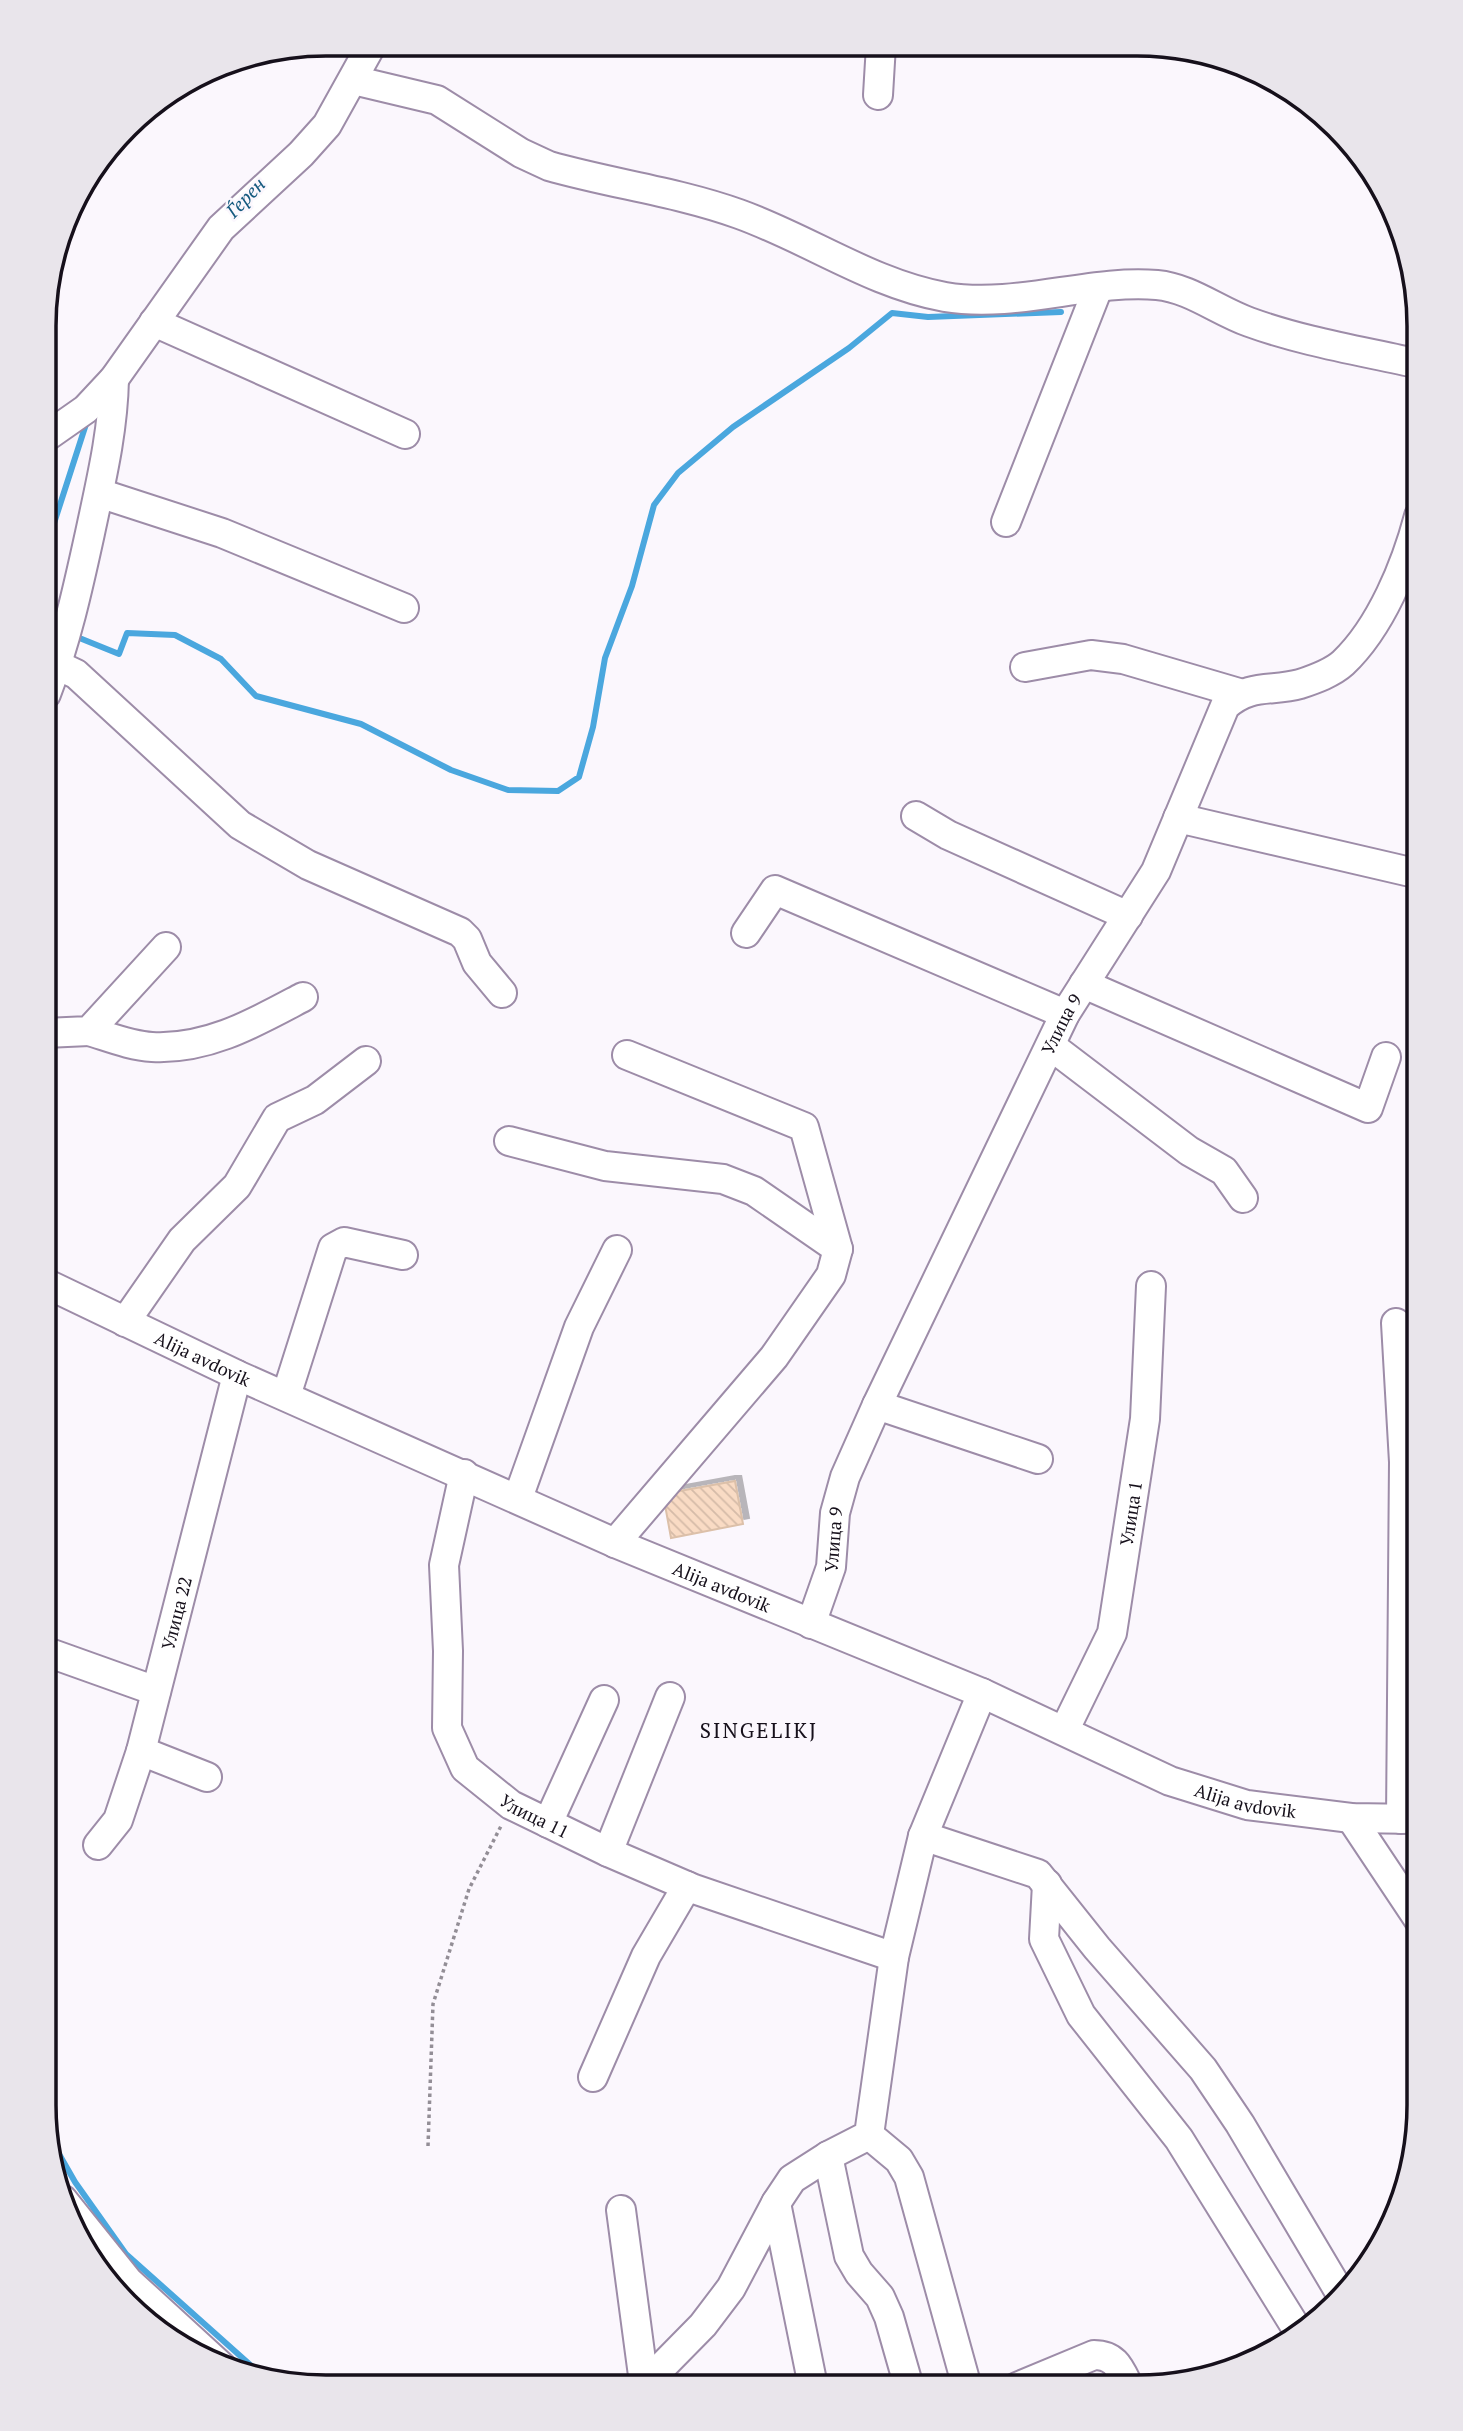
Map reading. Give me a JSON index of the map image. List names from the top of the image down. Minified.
{"streets":{"street":["Улица 9","Alija avdovik","Улица 1","Улица 22","Улица 11"]},"crossings":[["Улица 9","Alija avdovik"],["Alija avdovik","Улица 1"],["Alija avdovik","Улица 22"],["Alija avdovik","Улица 11"]],"districts":["SINGELIKJ"],"water":["Ѓерен"]}
